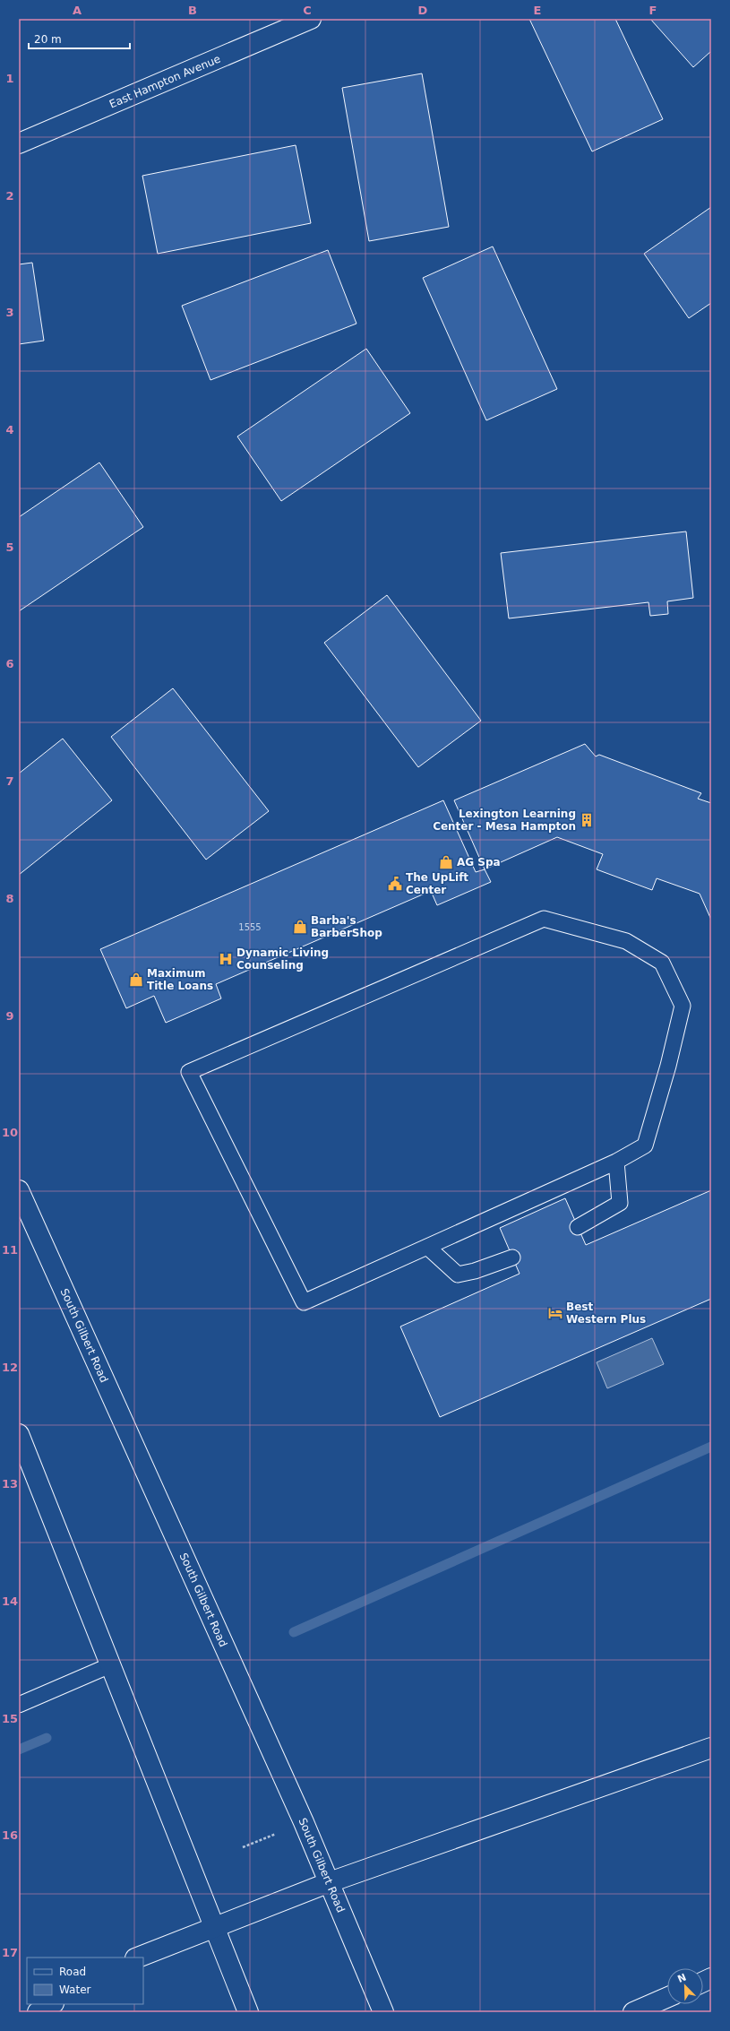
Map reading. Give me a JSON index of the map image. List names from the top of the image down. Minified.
{"streets":{"main road":["East Hampton Avenue","South Gilbert Road"]},"places":{"building":["Lexington Learning Center - Mesa Hampton"],"shop":["AG Spa","Barba's BarberShop","Maximum Title Loans"],"public building":["The UpLift Center"],"hospital":["Dynamic Living Counseling"],"hotel":["Best Western Plus"]},"house_numbers":["1555"],"legend":["Road","Water"],"scale_bar":"20 m","north":"top left","grid":{"columns":["A","B","C","D","E","F"],"rows":["1","2","3","4","5","6","7","8","9","10","11","12","13","14","15","16","17"]}}
